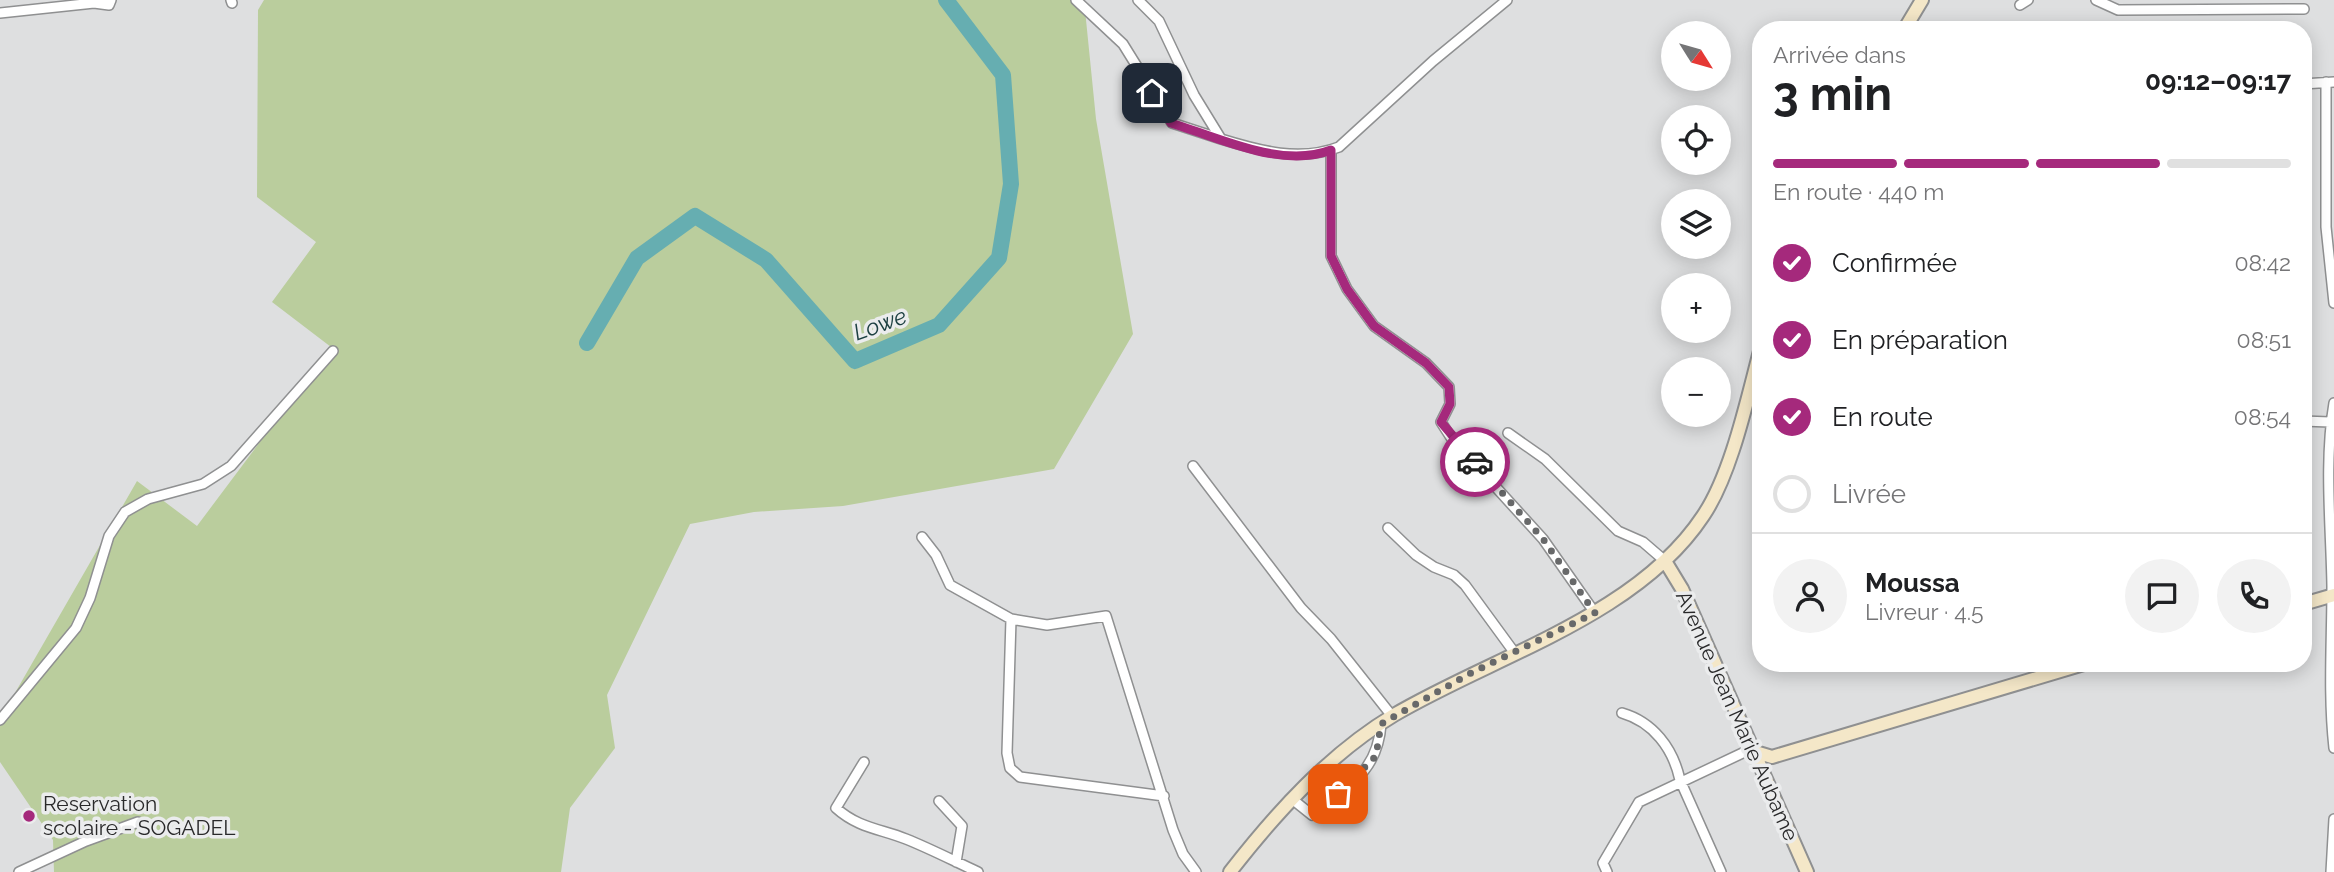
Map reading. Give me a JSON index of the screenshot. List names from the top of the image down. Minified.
{"streets":{"street":["Avenue Jean Marie Aubame"]},"water":["Lowe"],"places":["Reservation scolaire - SOGADEL"],"north":"bottom right","page":{"map_buttons":["+","−"],"heading":["3 min","Arrivée dans","09:12–09:17"],"panel":["Moussa","Livreur · 4.5"],"bar":"En route · 440 m","list":[["Confirmée","08:42"],["En préparation","08:51"],["En route","08:54"],"Livrée"]}}
